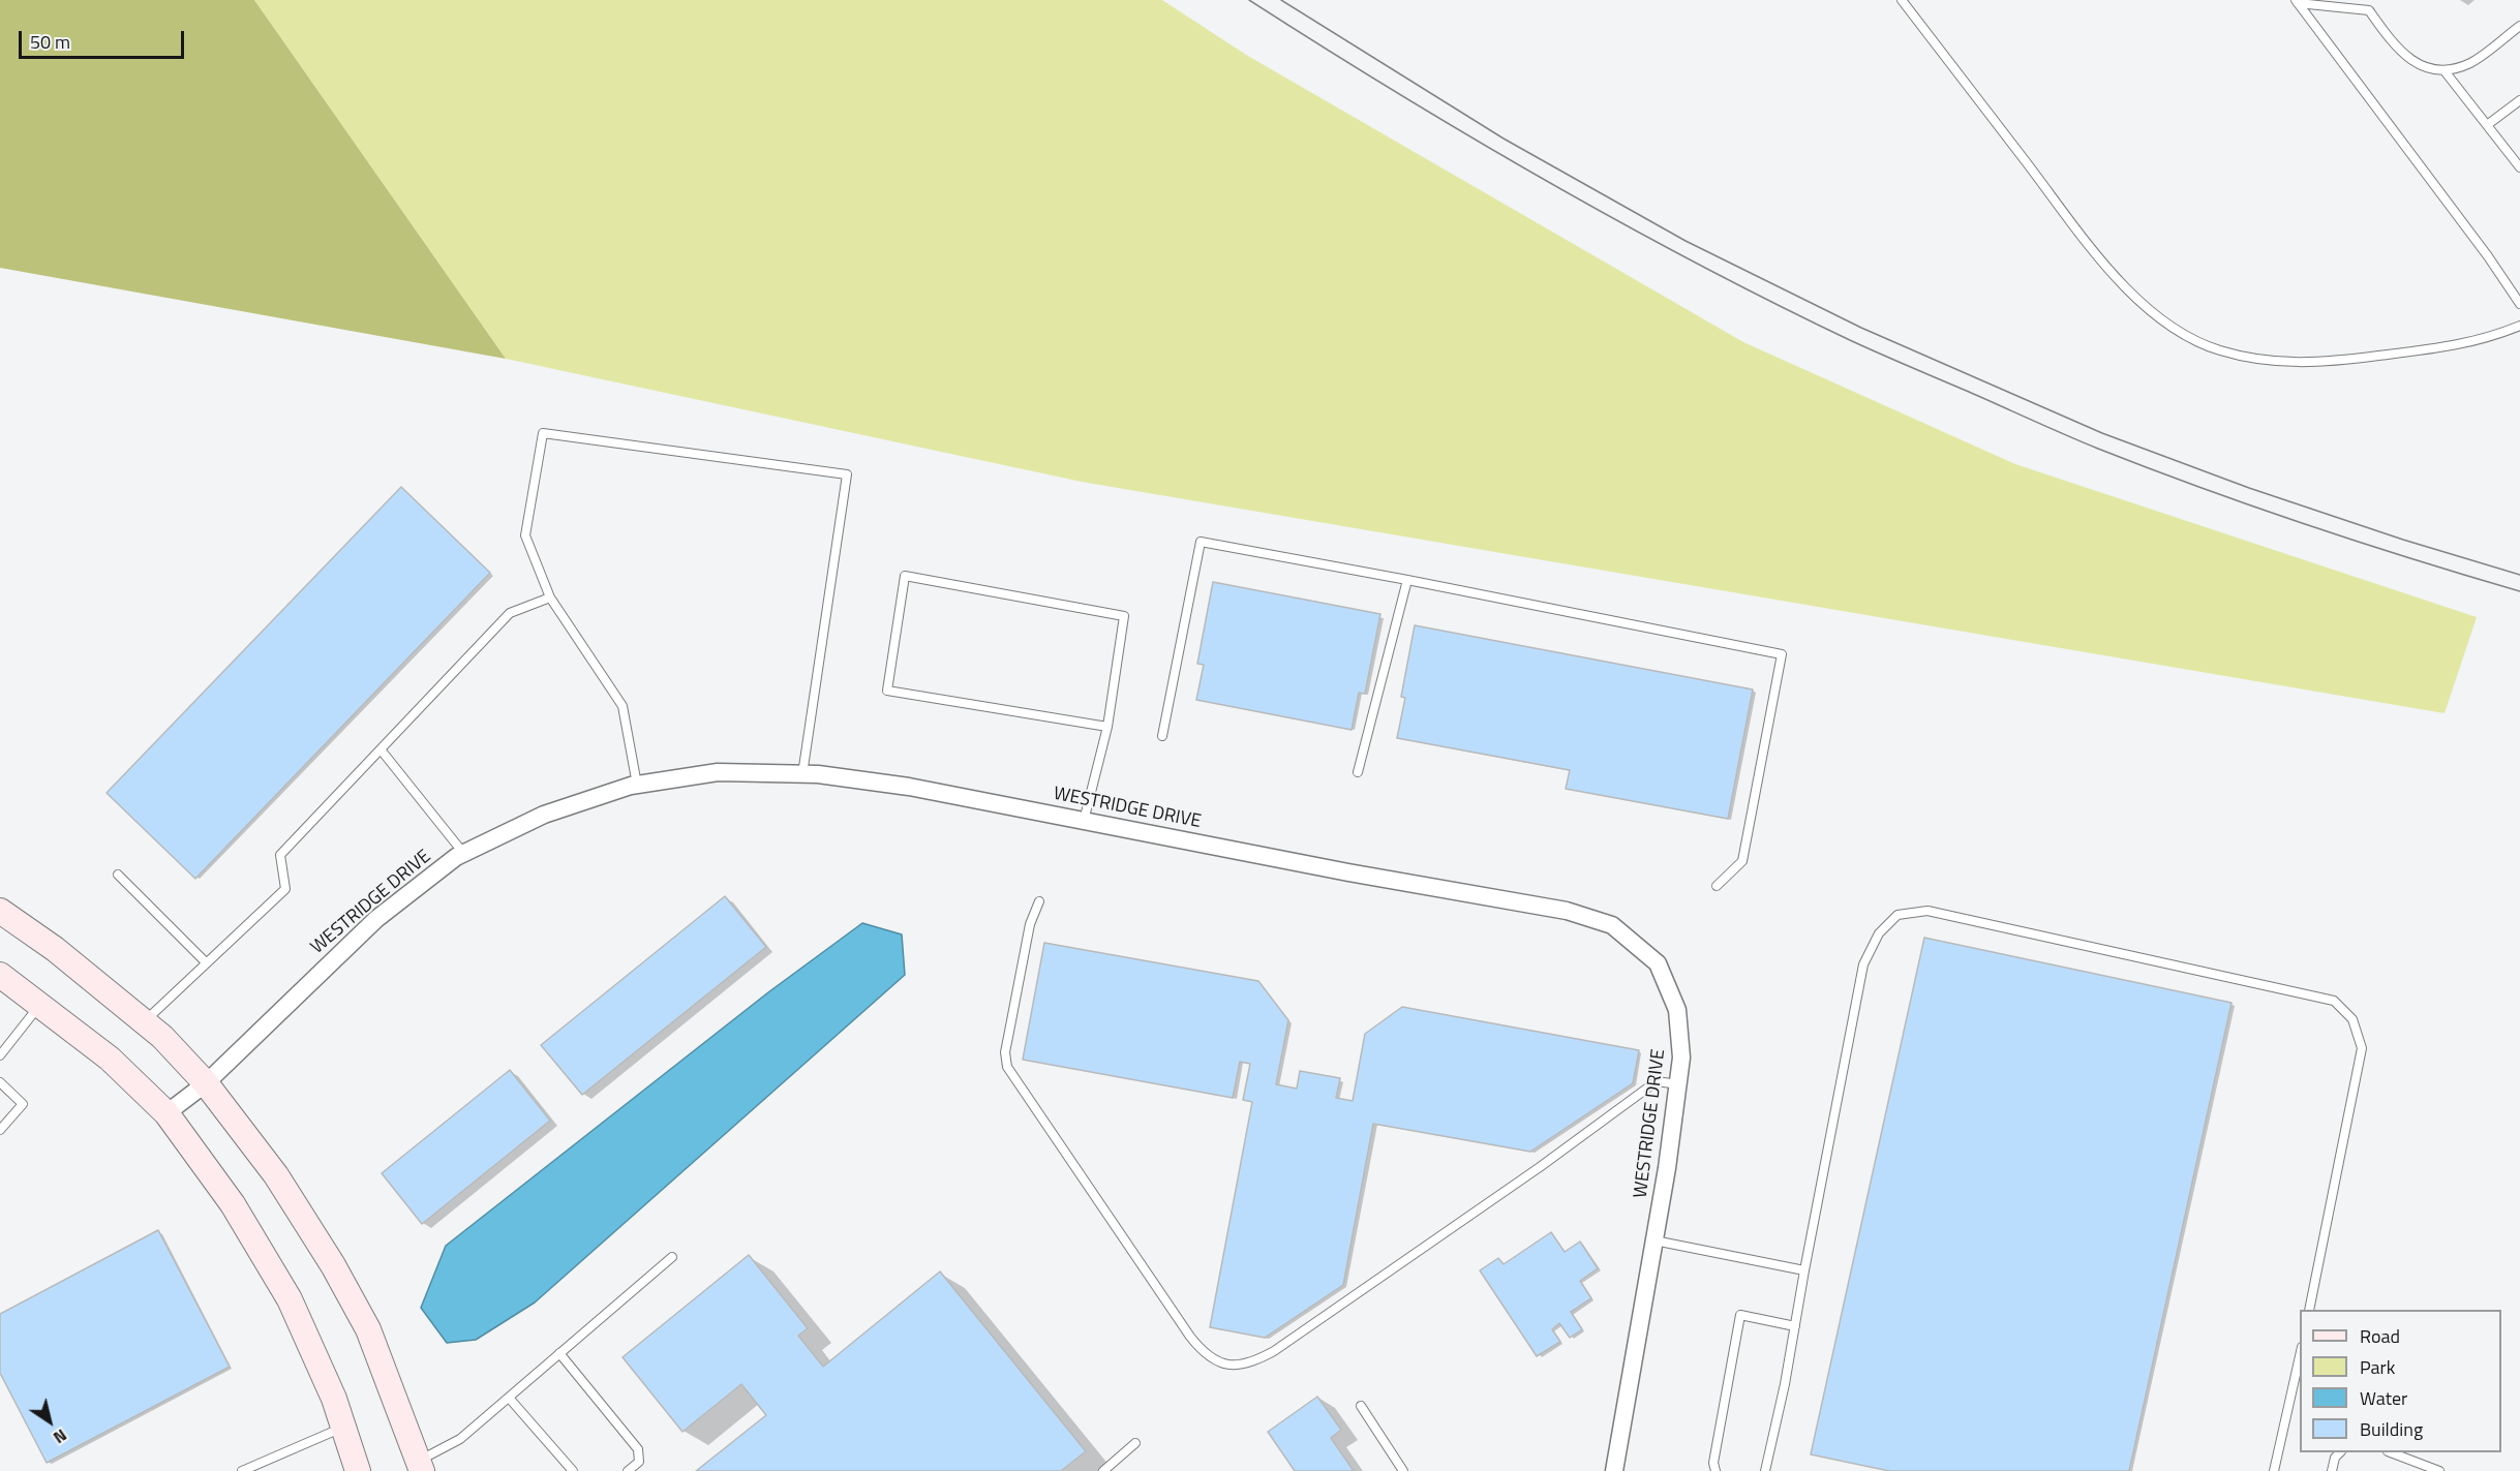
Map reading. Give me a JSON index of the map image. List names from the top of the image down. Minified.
{"streets":{"street":["WESTRIDGE DRIVE"]},"legend":["Road","Park","Water","Building"],"scale_bar":"50 m","north":"bottom right"}
